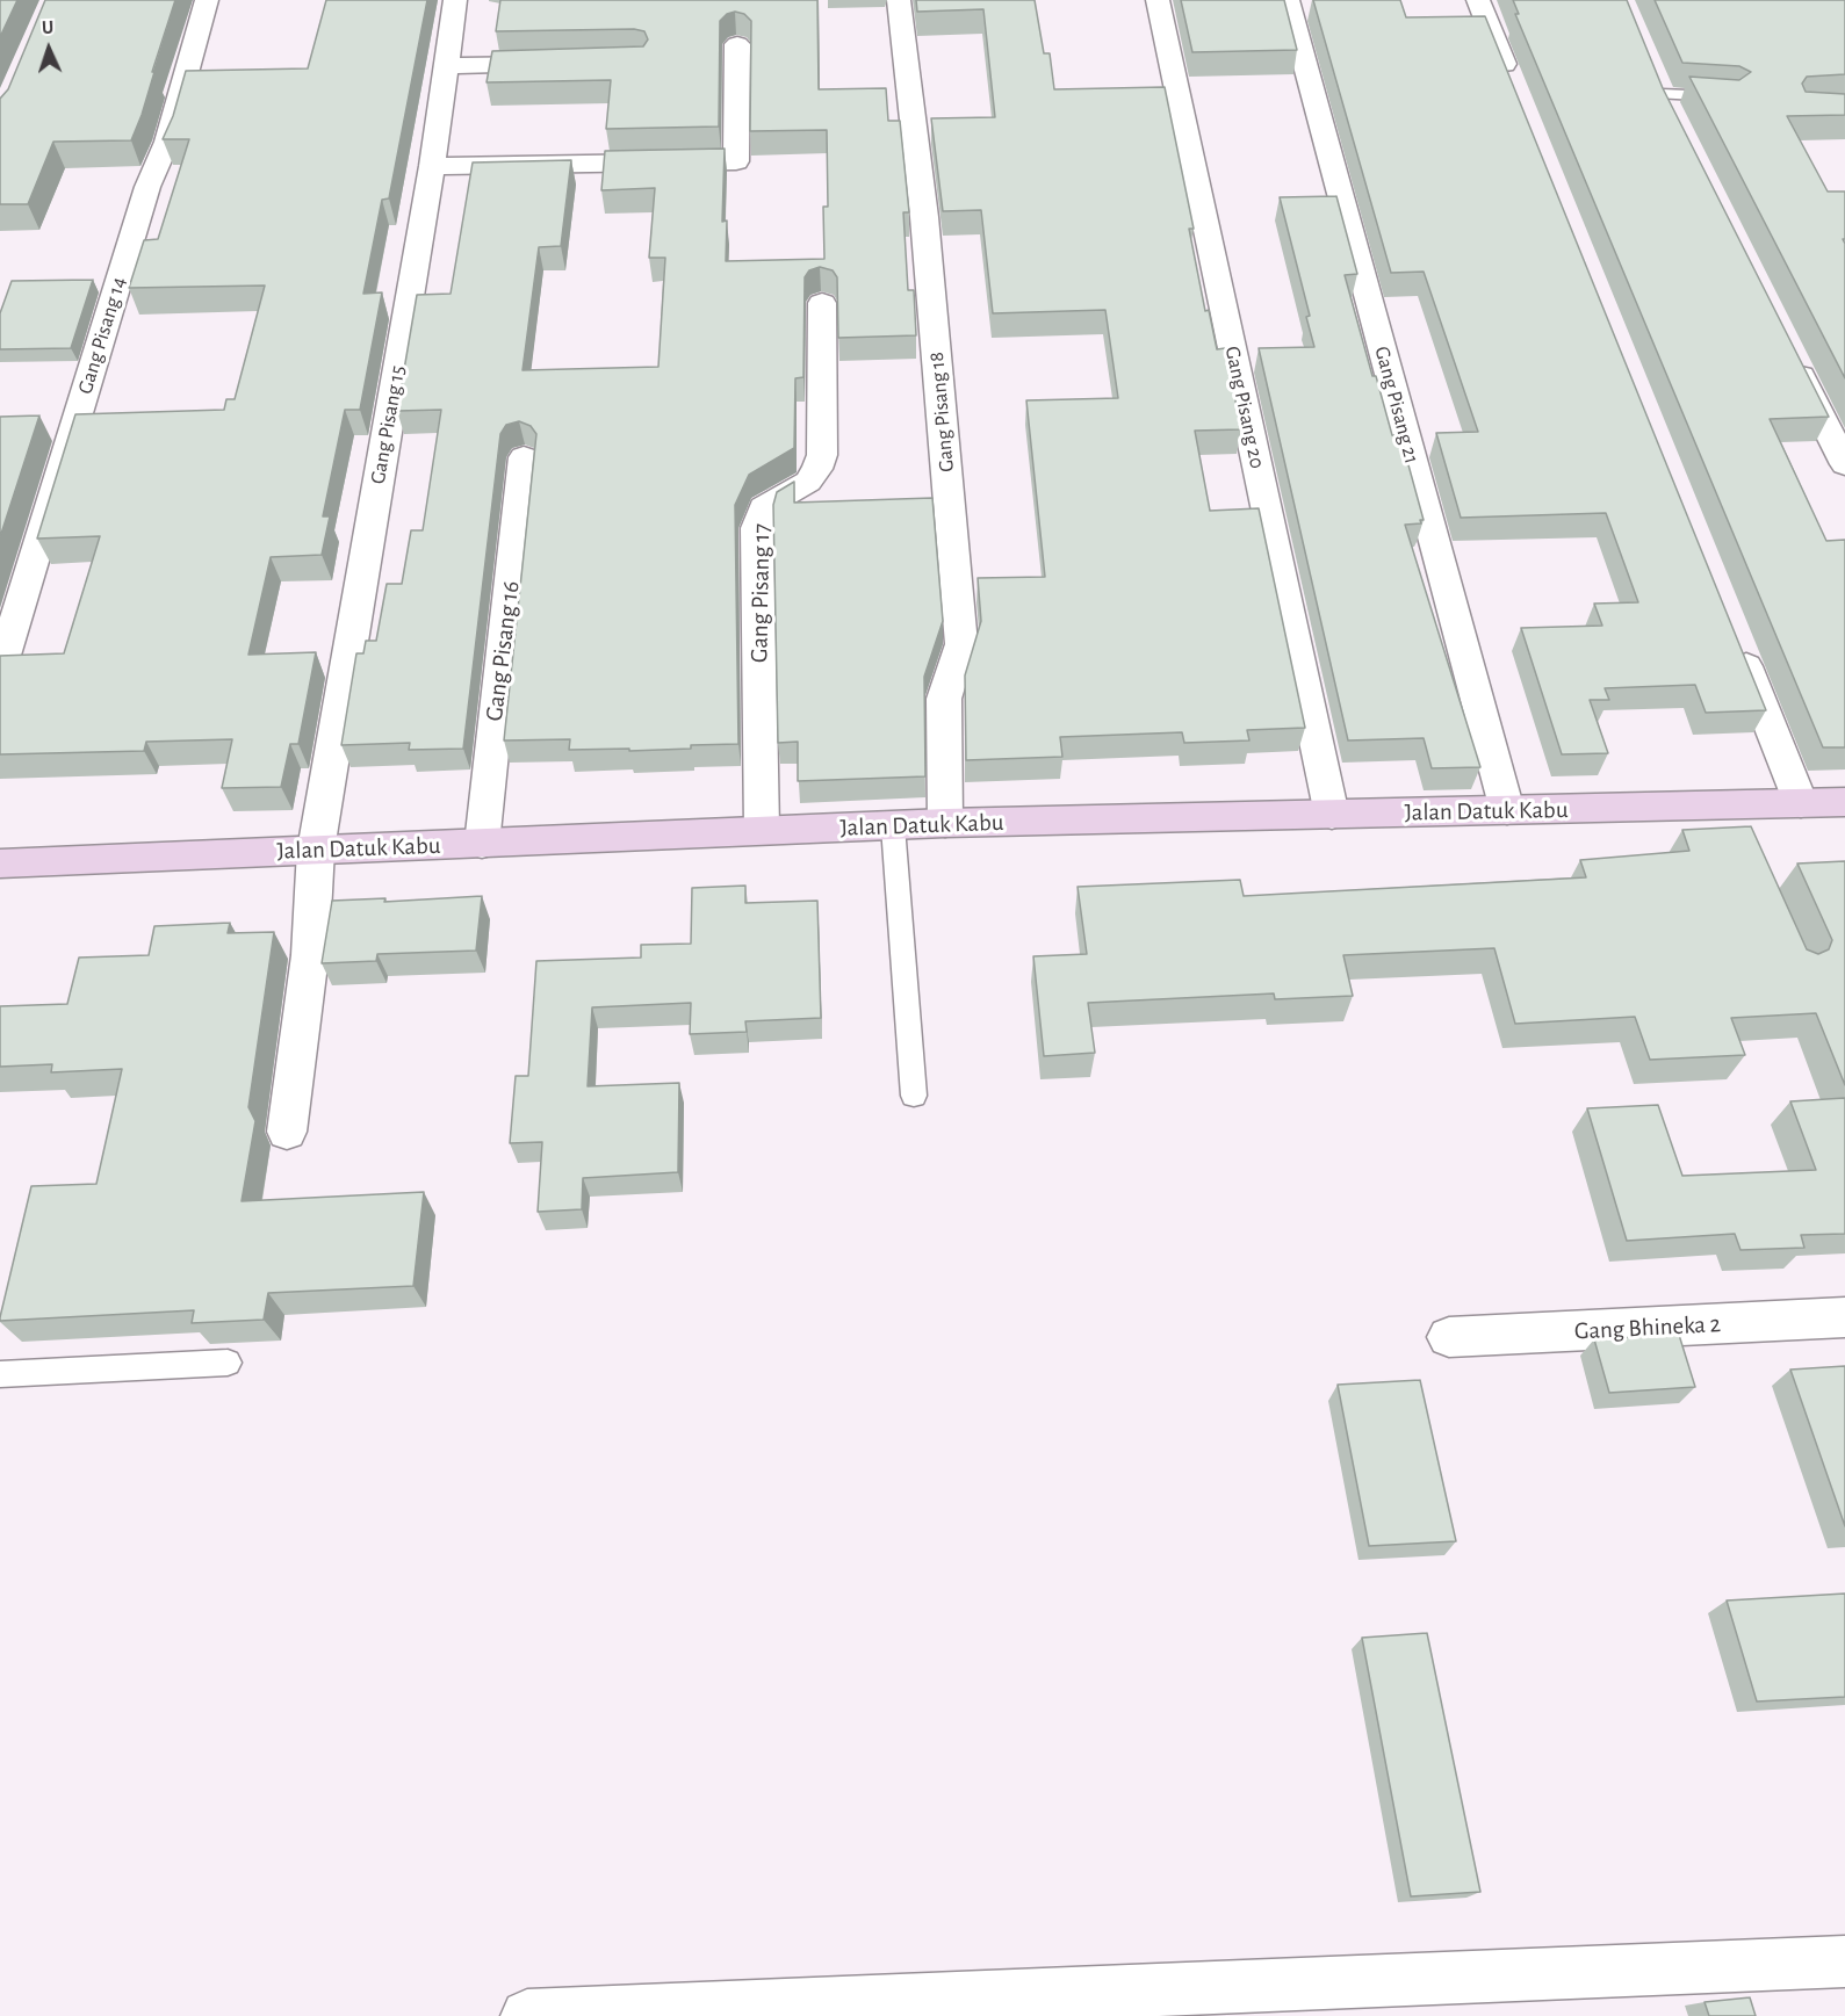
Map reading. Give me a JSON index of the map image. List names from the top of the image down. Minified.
{"streets":{"street":["Gang Pisang 14","Gang Pisang 21","Gang Pisang 20","Gang Pisang 18","Gang Pisang 15","Gang Pisang 17","Gang Pisang 16","Jalan Datuk Kabu","Gang Bhineka 2"]},"crossings":[["Gang Pisang 21","Jalan Datuk Kabu"],["Gang Pisang 20","Jalan Datuk Kabu"],["Gang Pisang 18","Jalan Datuk Kabu"],["Gang Pisang 15","Jalan Datuk Kabu"],["Gang Pisang 17","Jalan Datuk Kabu"],["Gang Pisang 16","Jalan Datuk Kabu"]],"north":"top"}
